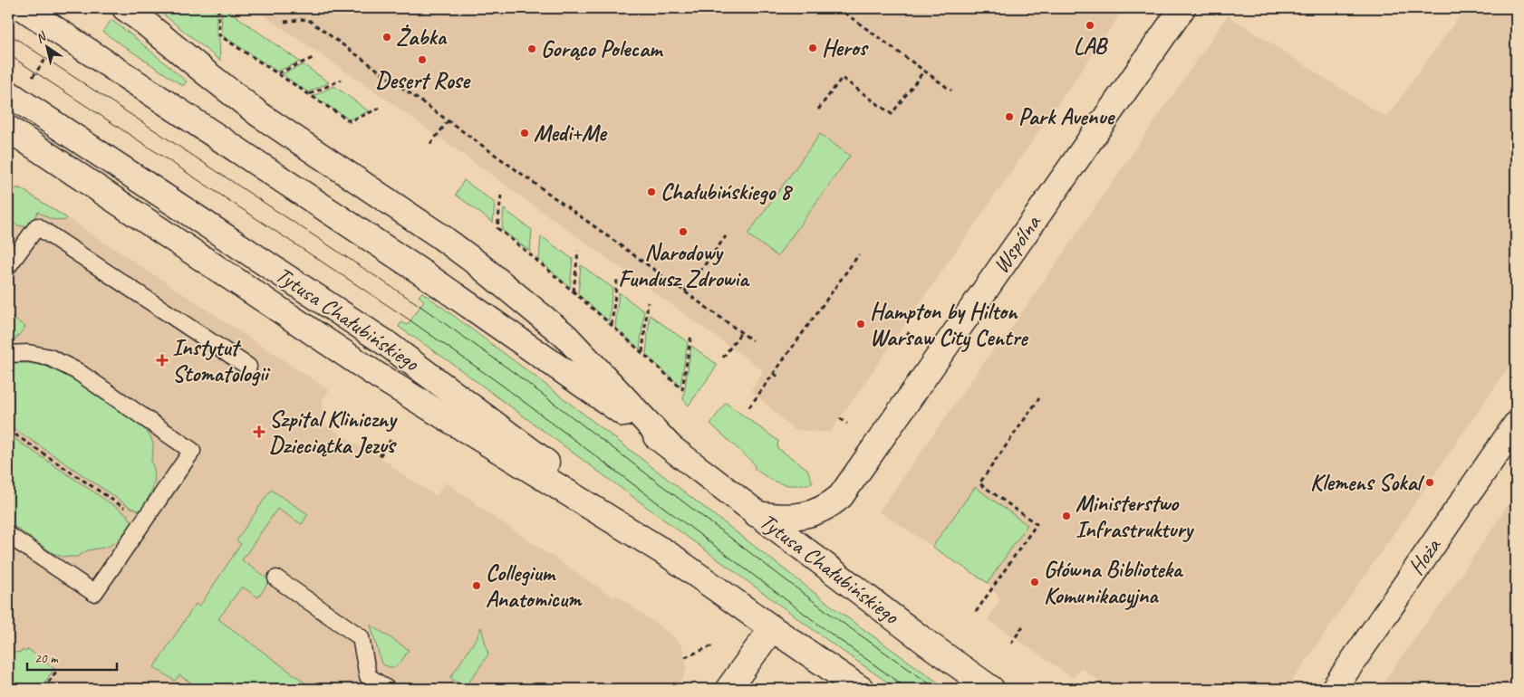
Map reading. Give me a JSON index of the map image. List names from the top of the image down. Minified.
{"streets":{"main road":["Wspólna","Tytusa Chałubińskiego","Hoża"]},"crossings":[["Wspólna","Tytusa Chałubińskiego"]],"places":{"other":["LAB","Żabka","Heros","Gorąco Polecam","Desert Rose","Park Avenue","Medi+Me","Chałubińskiego 8","Narodowy Fundusz Zdrowia","Hampton by Hilton Warsaw City Centre","Klemens Sokal","Ministerstwo Infrastruktury","Główna Biblioteka Komunikacyjna","Collegium Anatomicum"],"health":["Instytut Stomatologii","Szpital Kliniczny Dzieciątka Jezus"]},"scale_bar":"20 m","north":"top left"}
